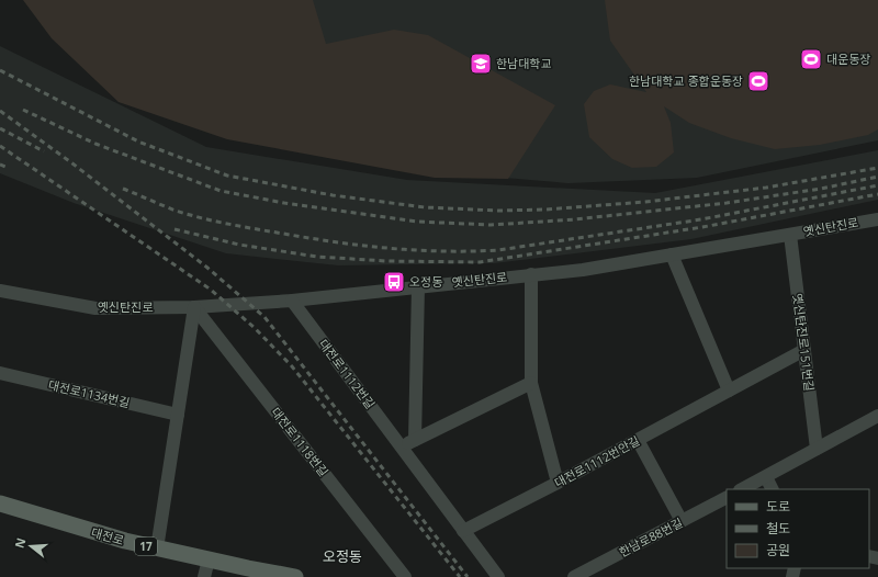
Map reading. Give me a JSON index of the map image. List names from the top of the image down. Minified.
{"streets":{"main road":["대전로","17"],"street":["옛신탄진로","옛신탄진로151번길","대전로1112번길","대전로1134번길","대전로1118번길","대전로1112번안길","한남로88번길"]},"crossings":[["옛신탄진로","옛신탄진로151번길"],["옛신탄진로","대전로1112번길"],["옛신탄진로","대전로1118번길"],["옛신탄진로151번길","대전로1112번안길"],["대전로1112번길","대전로1112번안길"]],"districts":["오정동"],"places":{"sports":["대운동장","한남대학교 종합운동장"],"school or university":["한남대학교"],"bus stop":["오정동"]},"legend":["도로","철도","공원"],"north":"left"}
